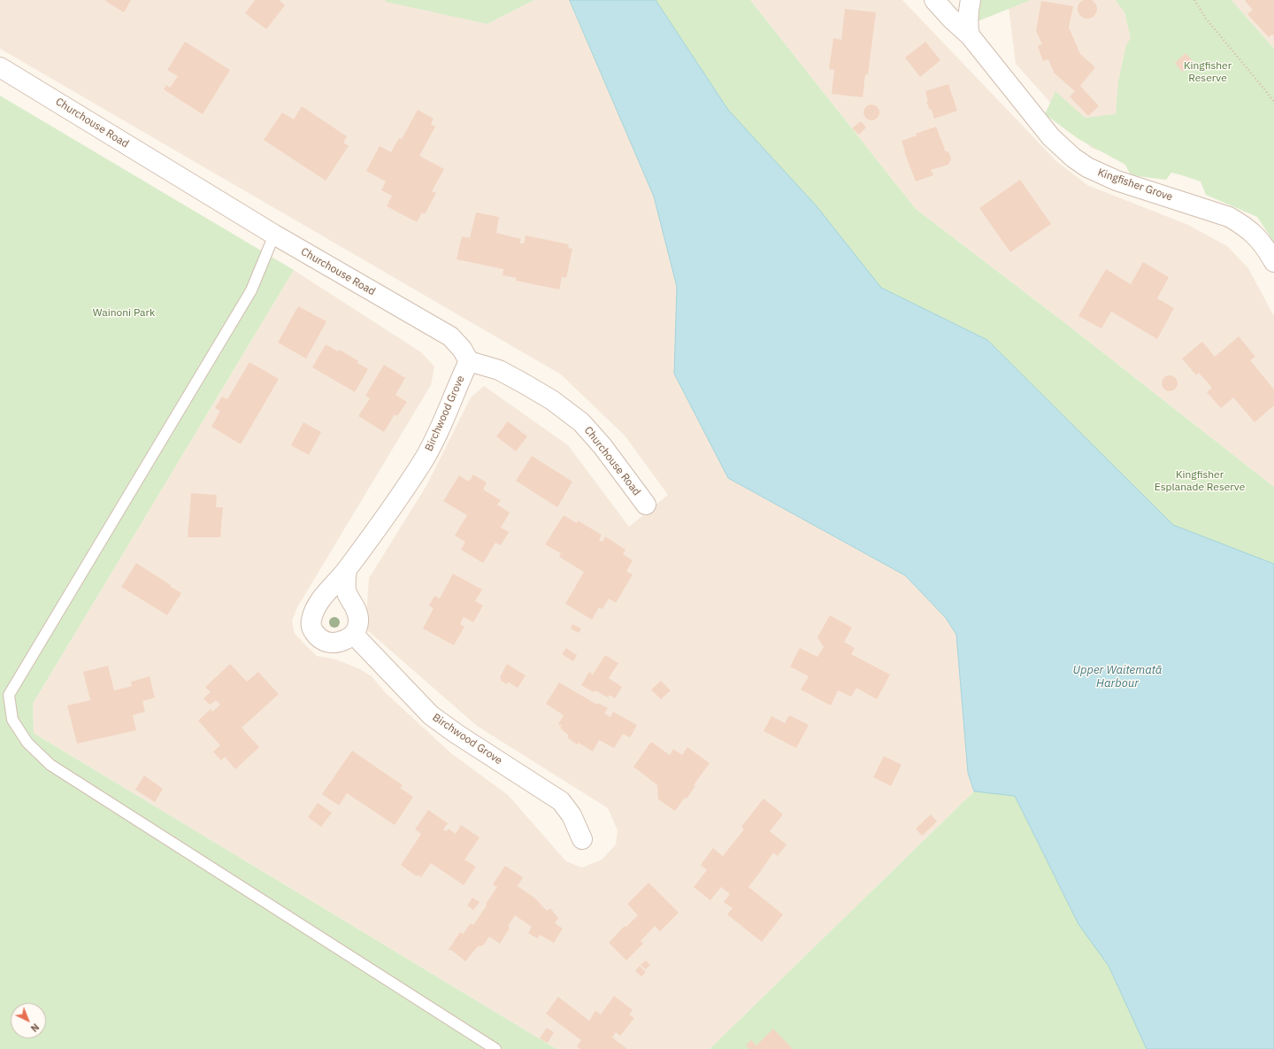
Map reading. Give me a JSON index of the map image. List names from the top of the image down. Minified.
{"streets":{"street":["Churchouse Road","Kingfisher Grove","Birchwood Grove"]},"crossings":[["Churchouse Road","Birchwood Grove"]],"water":["Upper Waitematā Harbour"],"parks":["Kingfisher Reserve","Wainoni Park","Kingfisher Esplanade Reserve"],"north":"bottom right"}
